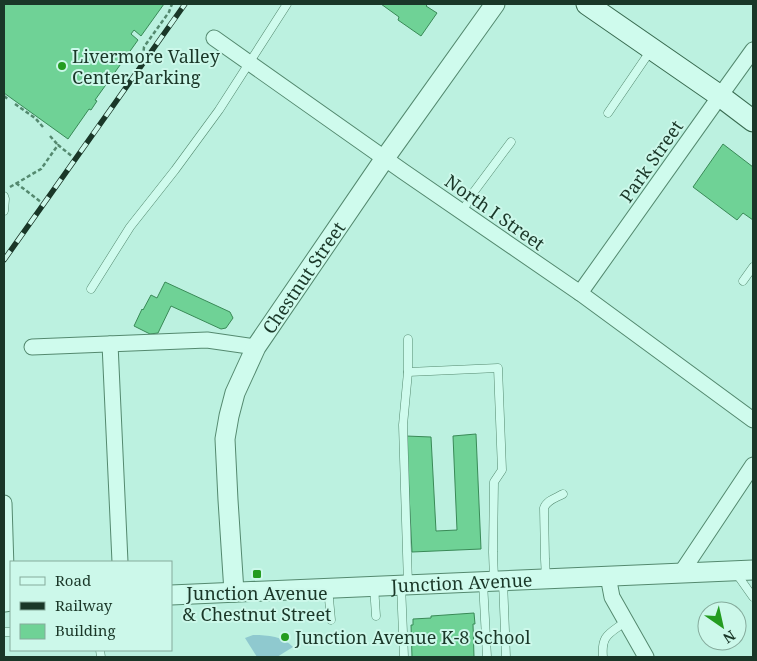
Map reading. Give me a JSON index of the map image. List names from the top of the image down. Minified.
{"streets":{"street":["Park Street","North I Street","Chestnut Street","Junction Avenue"]},"crossings":[["Park Street","North I Street"],["North I Street","Chestnut Street"],["Chestnut Street","Junction Avenue"]],"places":{"other":["Livermore Valley Center Parking","Junction Avenue K-8 School"],"transit":["Junction Avenue & Chestnut Street"]},"legend":["Road","Railway","Building"],"north":"bottom right"}
